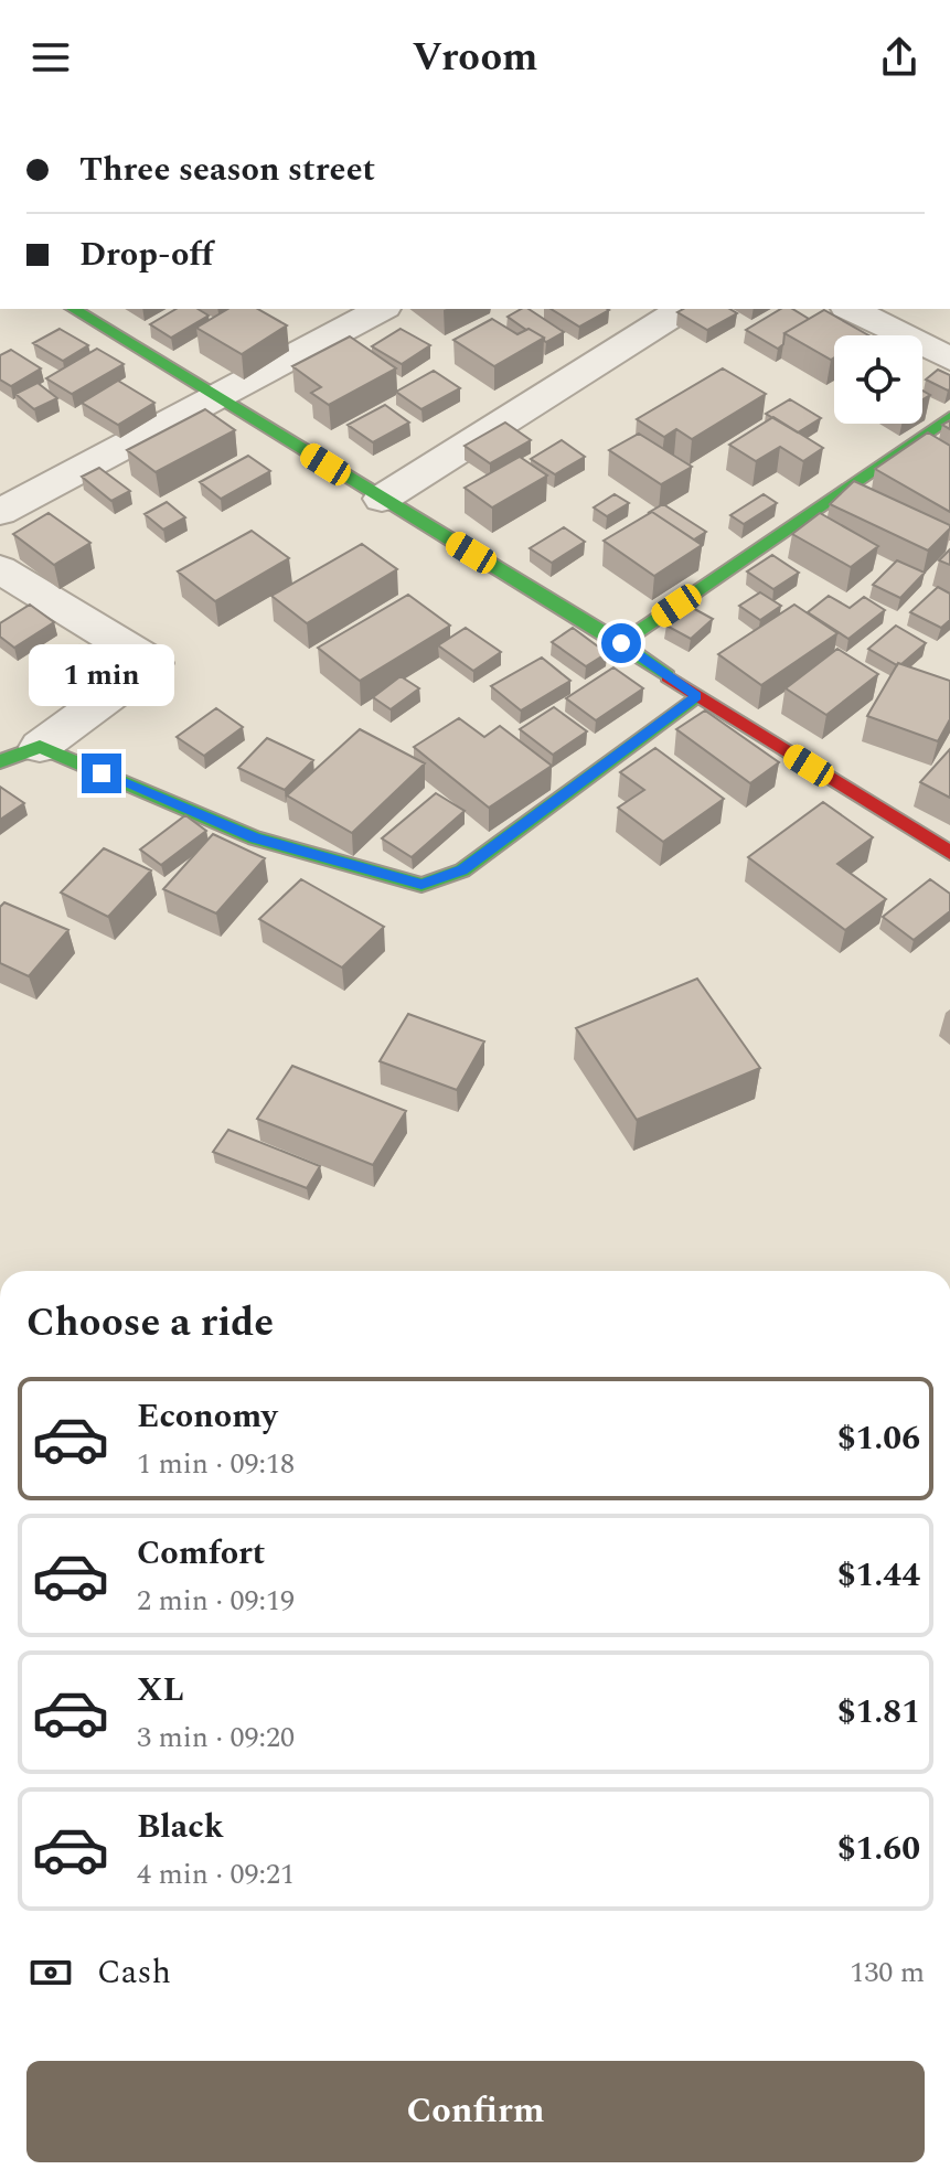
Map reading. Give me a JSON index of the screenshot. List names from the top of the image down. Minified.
{"page":{"header":"Vroom","banner":["Three season street","Drop-off"],"bubble":"1 min","heading":"Choose a ride","list":[{"name":"Economy","note":"1 min · 09:18","value":"$1.06"},{"name":"Comfort","note":"2 min · 09:19","value":"$1.44"},{"name":"XL","note":"3 min · 09:20","value":"$1.81"},{"name":"Black","note":"4 min · 09:21","value":"$1.60"}],"pay":["Cash","130 m"],"buttons":"Confirm"}}
